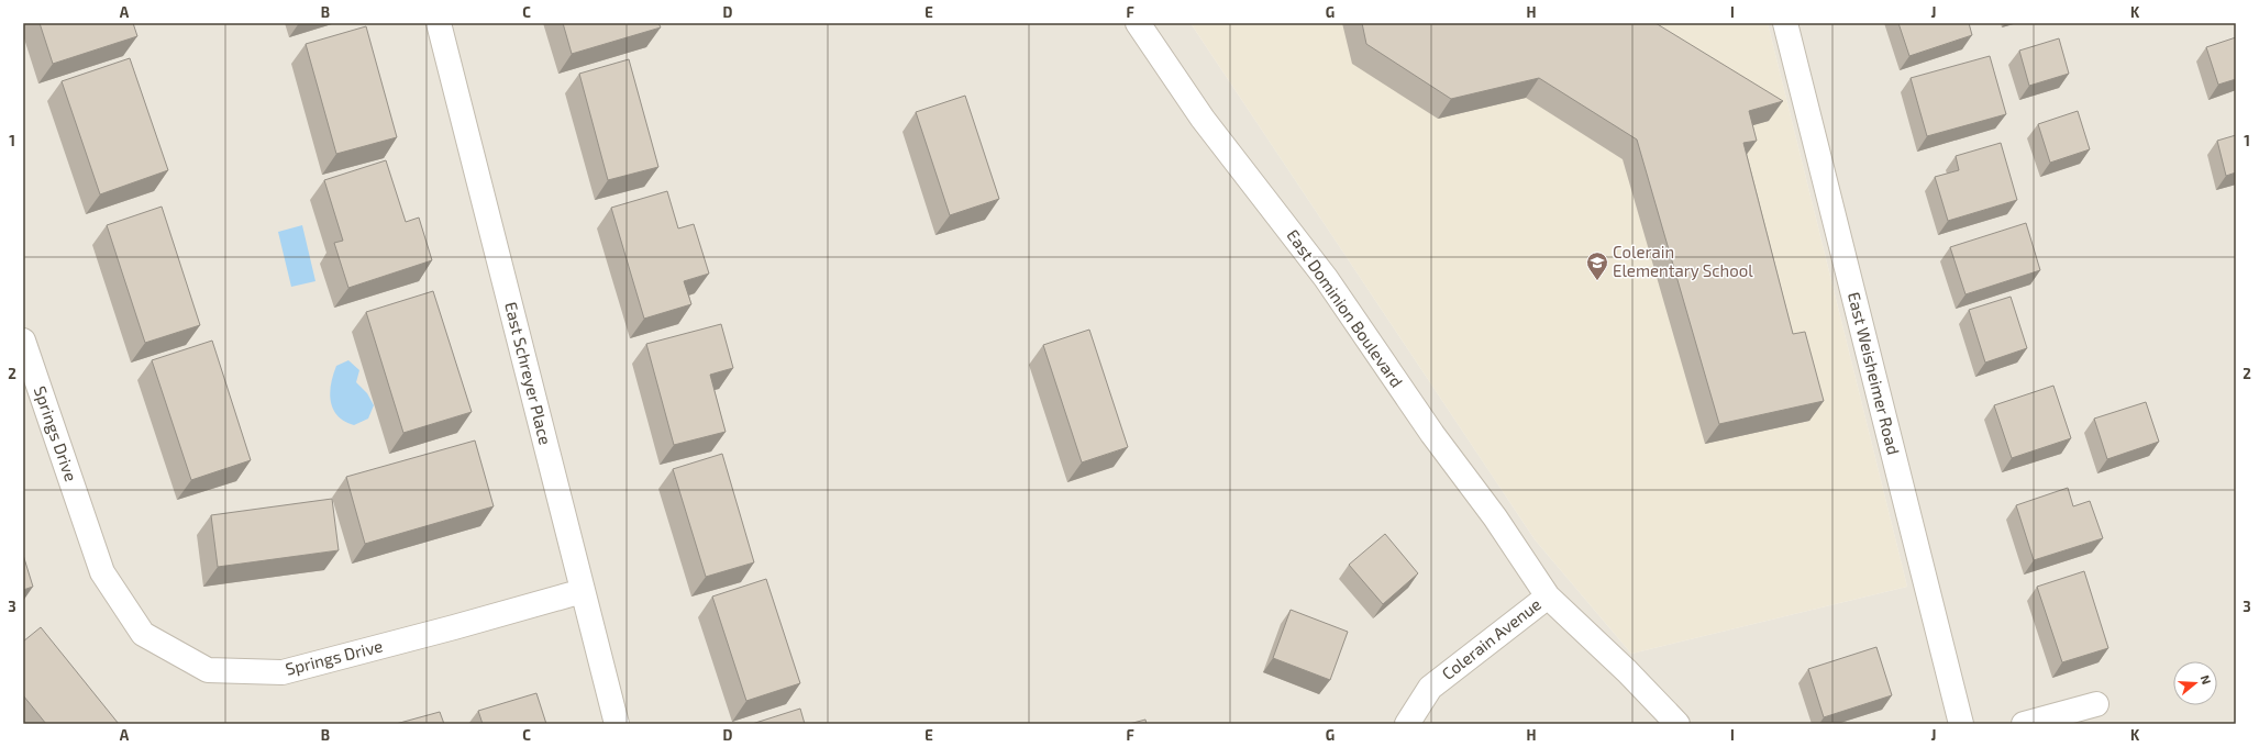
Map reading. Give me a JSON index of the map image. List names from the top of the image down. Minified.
{"streets":{"street":["East Dominion Boulevard","East Schreyer Place","East Weisheimer Road","Springs Drive","Colerain Avenue"]},"crossings":[["East Dominion Boulevard","Colerain Avenue"],["East Schreyer Place","Springs Drive"]],"places":{"school or university":["Colerain Elementary School"]},"north":"right","grid":{"columns":["A","B","C","D","E","F","G","H","I","J","K"],"rows":["1","2","3"]}}
